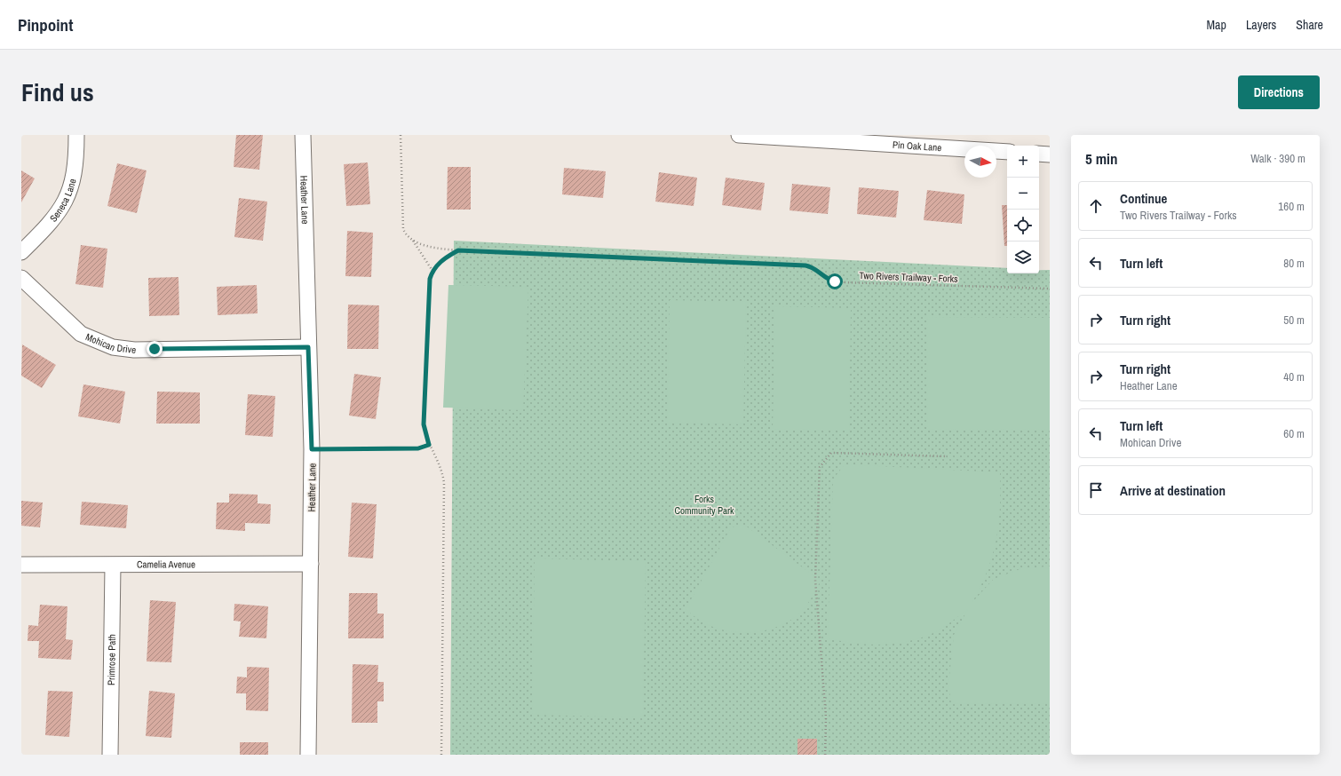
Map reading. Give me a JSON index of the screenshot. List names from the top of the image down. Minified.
{"streets":{"street":["Pin Oak Lane","Seneca Lane","Heather Lane","Mohican Drive","Camelia Avenue","Primrose Path"],"path":["Two Rivers Trailway - Forks"]},"crossings":[["Heather Lane","Mohican Drive"],["Heather Lane","Camelia Avenue"],["Camelia Avenue","Primrose Path"]],"parks":["Forks Community Park"],"north":"right","page":{"header":"Pinpoint","nav":["Map","Layers","Share"],"title":"Find us","buttons":"Directions","heading":["5 min","Walk · 390 m"],"map_buttons":["+","−"],"list":[["Continue","Two Rivers Trailway - Forks","160 m"],["Turn left","80 m"],["Turn right","50 m"],["Turn right","Heather Lane","40 m"],["Turn left","Mohican Drive","60 m"],"Arrive at destination"]}}
